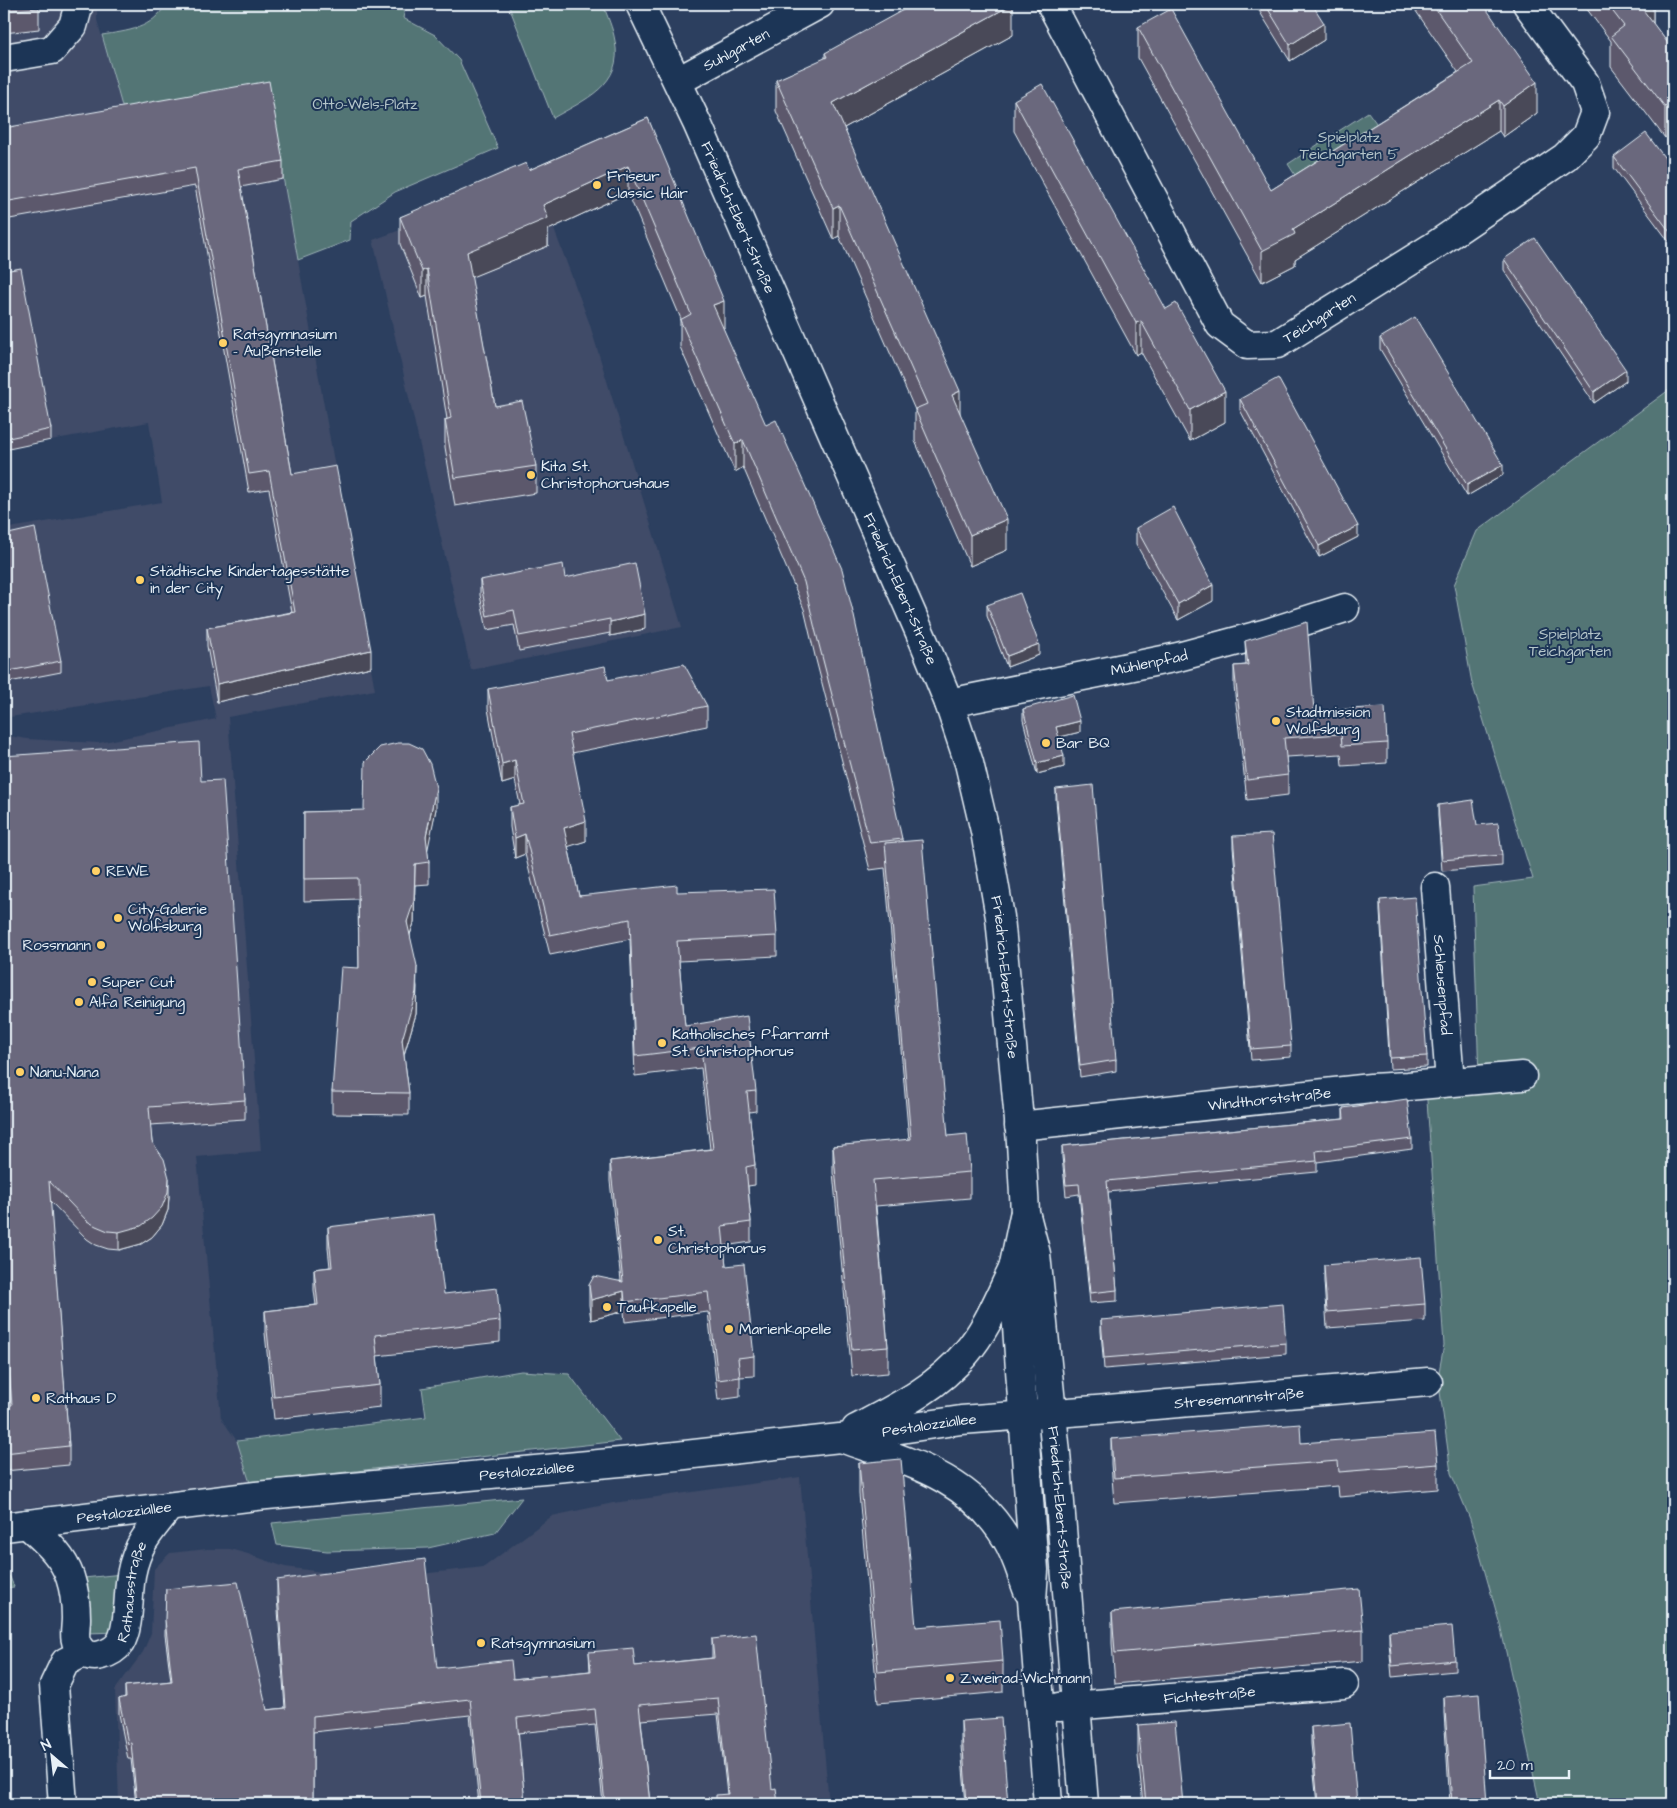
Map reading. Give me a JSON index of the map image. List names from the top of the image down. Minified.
{"streets":{"street":["Suhlgarten","Friedrich-Ebert-Straße","Teichgarten","Mühlenpfad","Schleusenpfad","Windthorststraße","Stresemannstraße","Pestalozziallee","Rathausstraße","Fichtestraße"]},"crossings":[["Suhlgarten","Friedrich-Ebert-Straße"],["Friedrich-Ebert-Straße","Mühlenpfad"],["Friedrich-Ebert-Straße","Windthorststraße"],["Friedrich-Ebert-Straße","Stresemannstraße"],["Friedrich-Ebert-Straße","Pestalozziallee"],["Friedrich-Ebert-Straße","Fichtestraße"],["Schleusenpfad","Windthorststraße"],["Stresemannstraße","Pestalozziallee"],["Pestalozziallee","Rathausstraße"]],"parks":["Otto-Wels-Platz","Spielplatz Teichgarten 5","Spielplatz Teichgarten"],"places":["Friseur Classic Hair","Ratsgymnasium - Außenstelle","Kita St. Christophorushaus","Städtische Kindertagesstätte in der City","Stadtmission Wolfsburg","Bar BQ","REWE","City-Galerie Wolfsburg","Rossmann","Super Cut","Alfa Reinigung","Katholisches Pfarramt St. Christophorus","Nanu-Nana","St. Christophorus","Taufkapelle","Marienkapelle","Rathaus D","Ratsgymnasium","Zweirad-Wichmann"],"scale_bar":"20 m","north":"top left"}
